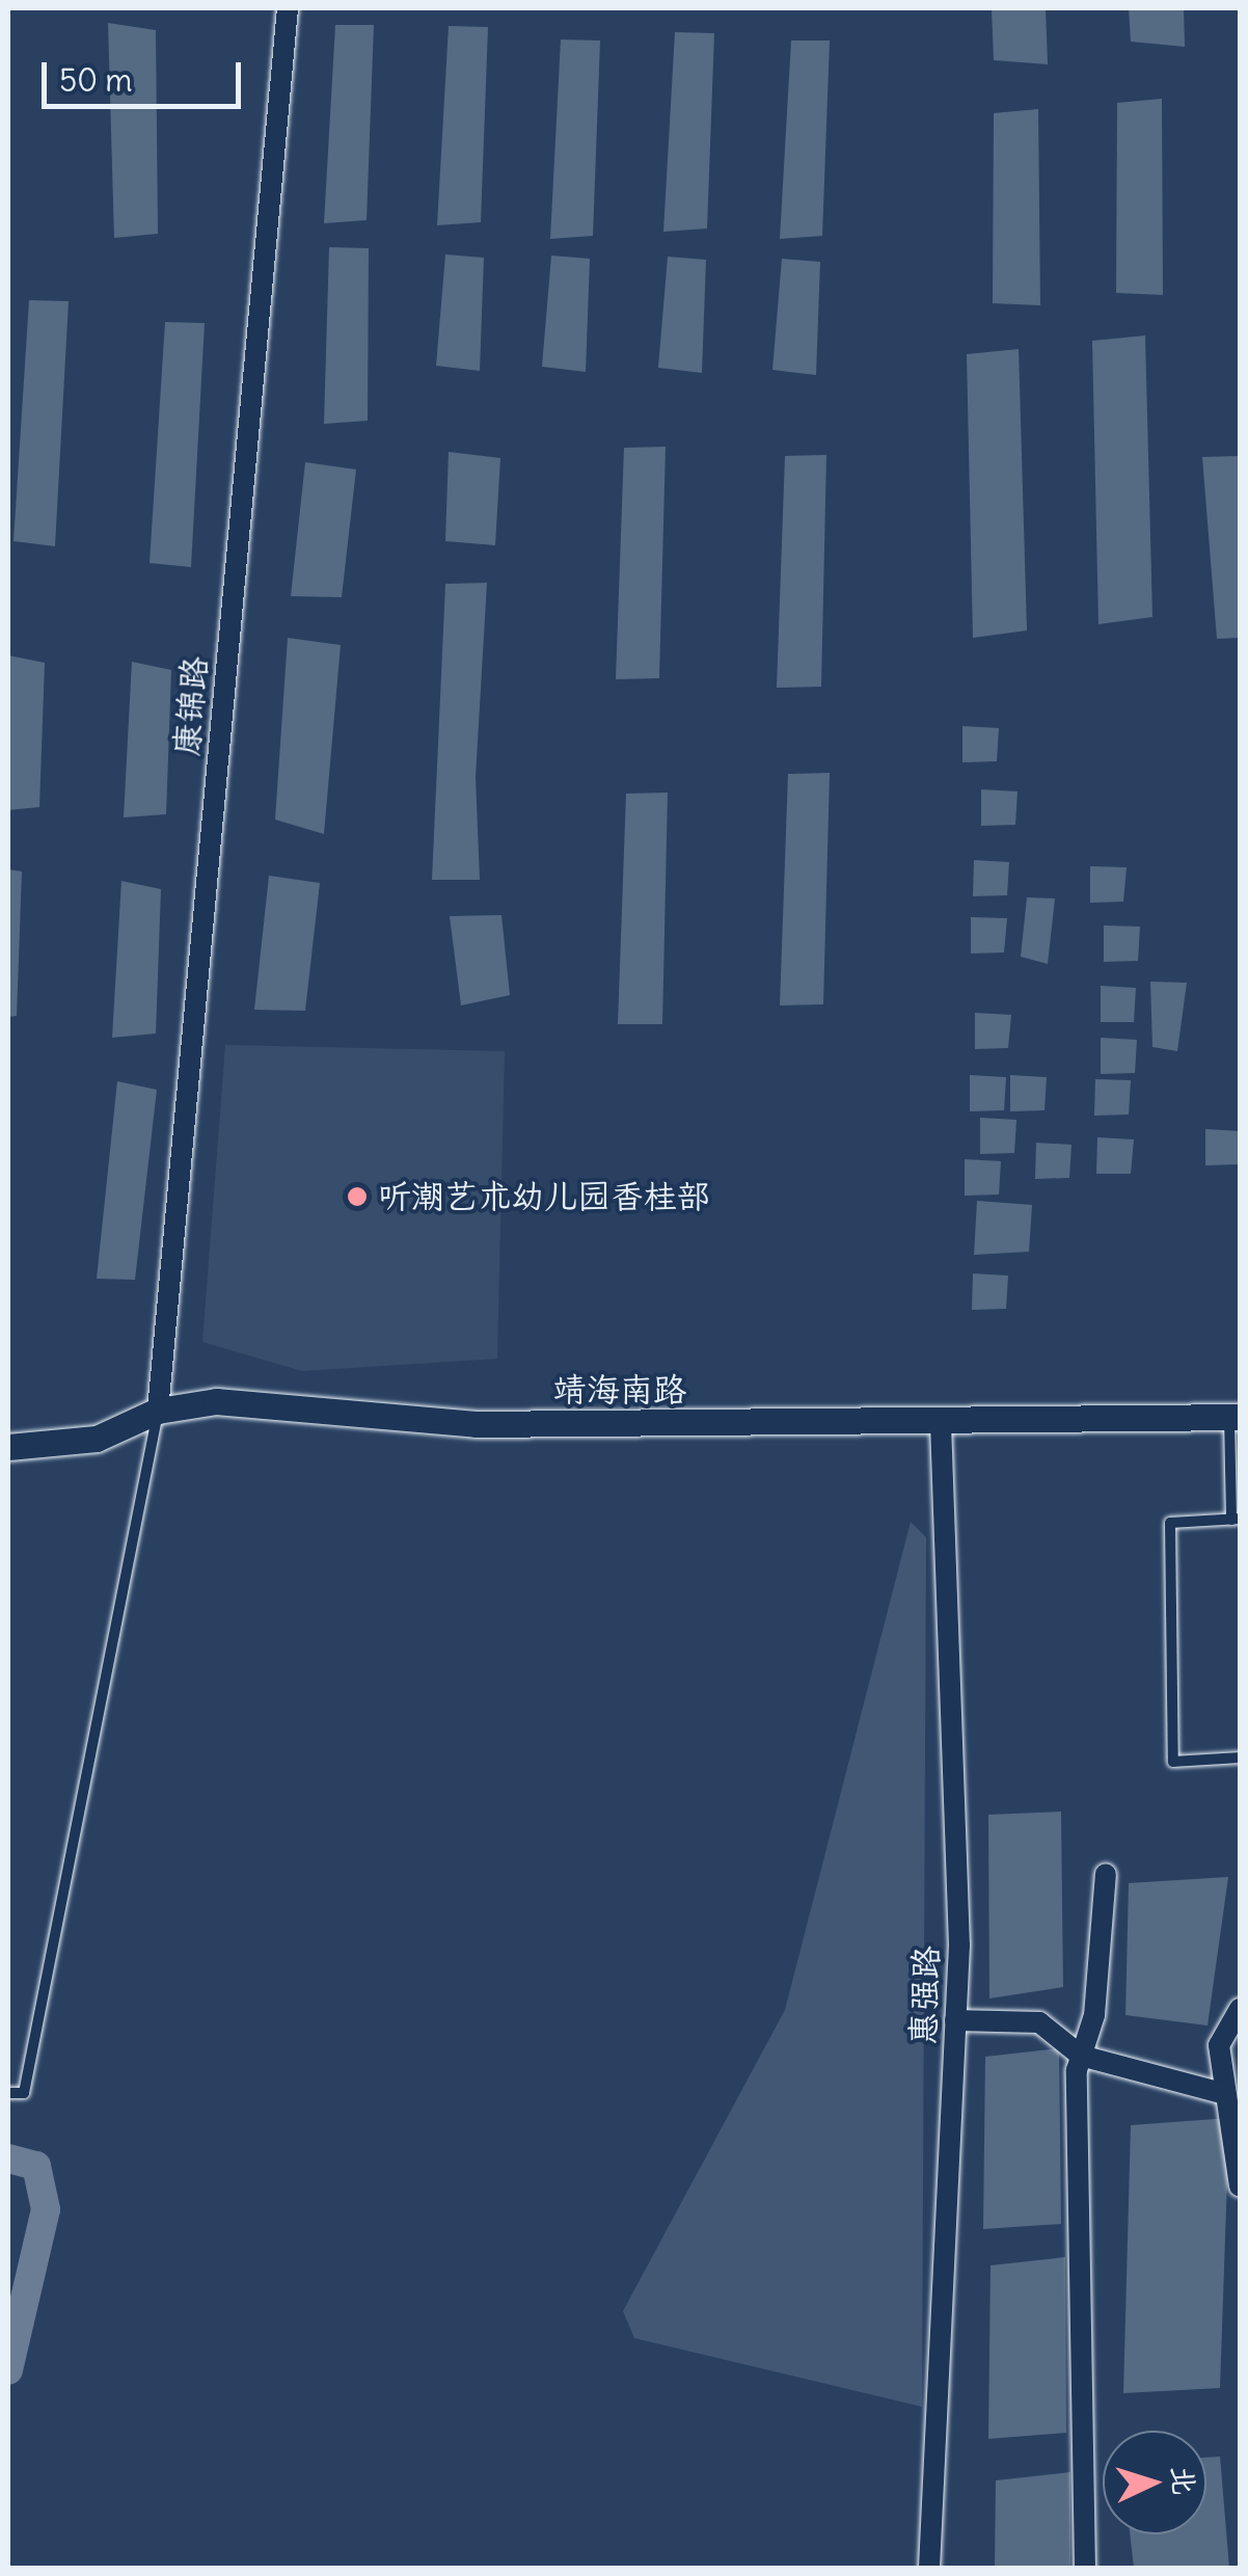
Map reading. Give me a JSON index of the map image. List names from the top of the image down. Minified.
{"streets":{"street":["康锦路","靖海南路","惠强路"]},"crossings":[["康锦路","靖海南路"],["靖海南路","惠强路"]],"places":["听潮艺术幼儿园香桂部"],"scale_bar":"50 m","north":"right"}
